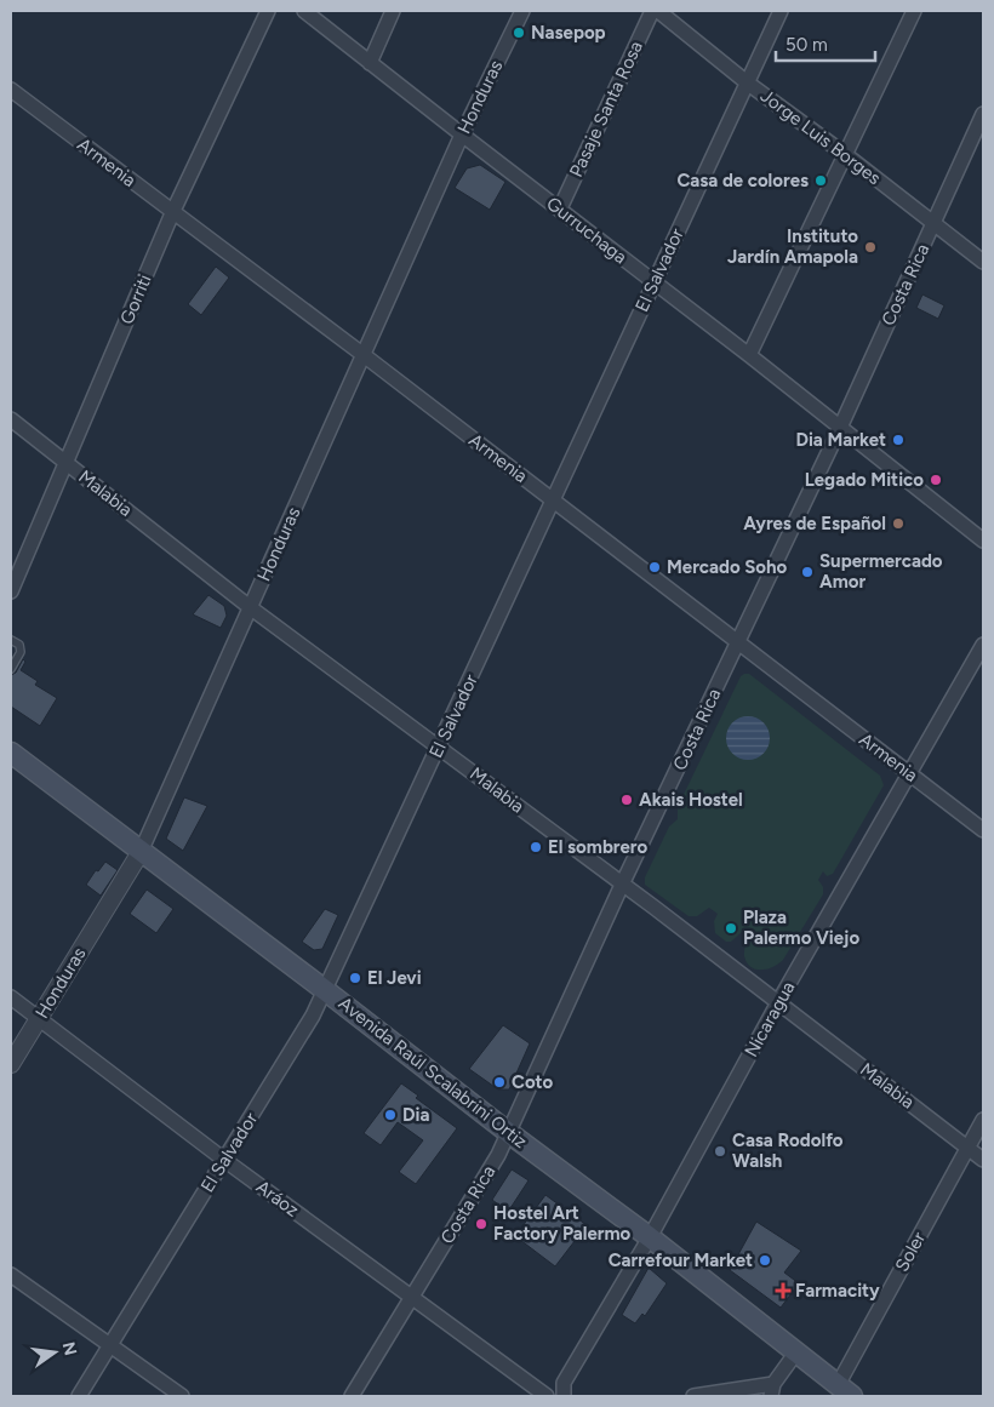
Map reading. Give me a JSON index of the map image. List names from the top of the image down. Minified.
{"streets":{"main road":["Avenida Raúl Scalabrini Ortiz"],"street":["Honduras","Pasaje Santa Rosa","Jorge Luis Borges","Armenia","Gurruchaga","El Salvador","Costa Rica","Gorriti","Malabia","Nicaragua","Aráoz","Soler"]},"crossings":[["Honduras","Armenia"],["Honduras","Gurruchaga"],["Honduras","Malabia"],["Honduras","Avenida Raúl Scalabrini Ortiz"],["Honduras","Aráoz"],["Pasaje Santa Rosa","Gurruchaga"],["Jorge Luis Borges","El Salvador"],["Jorge Luis Borges","Costa Rica"],["Armenia","El Salvador"],["Armenia","Costa Rica"],["Armenia","Gorriti"],["Armenia","Nicaragua"],["Gurruchaga","El Salvador"],["Gurruchaga","Costa Rica"],["El Salvador","Malabia"],["El Salvador","Avenida Raúl Scalabrini Ortiz"],["El Salvador","Aráoz"],["Costa Rica","Malabia"],["Costa Rica","Avenida Raúl Scalabrini Ortiz"],["Costa Rica","Aráoz"],["Gorriti","Malabia"],["Malabia","Nicaragua"],["Malabia","Soler"],["Nicaragua","Avenida Raúl Scalabrini Ortiz"],["Avenida Raúl Scalabrini Ortiz","Soler"]],"places":{"other":["Nasepop","Casa de colores","Instituto Jardín Amapola","Dia Market","Legado Mitico","Ayres de Español","Mercado Soho","Supermercado Amor","Akais Hostel","El sombrero","Plaza Palermo Viejo","El Jevi","Coto","Dia","Casa Rodolfo Walsh","Hostel Art Factory Palermo","Carrefour Market"],"health":["Farmacity"]},"scale_bar":"50 m","north":"right"}
